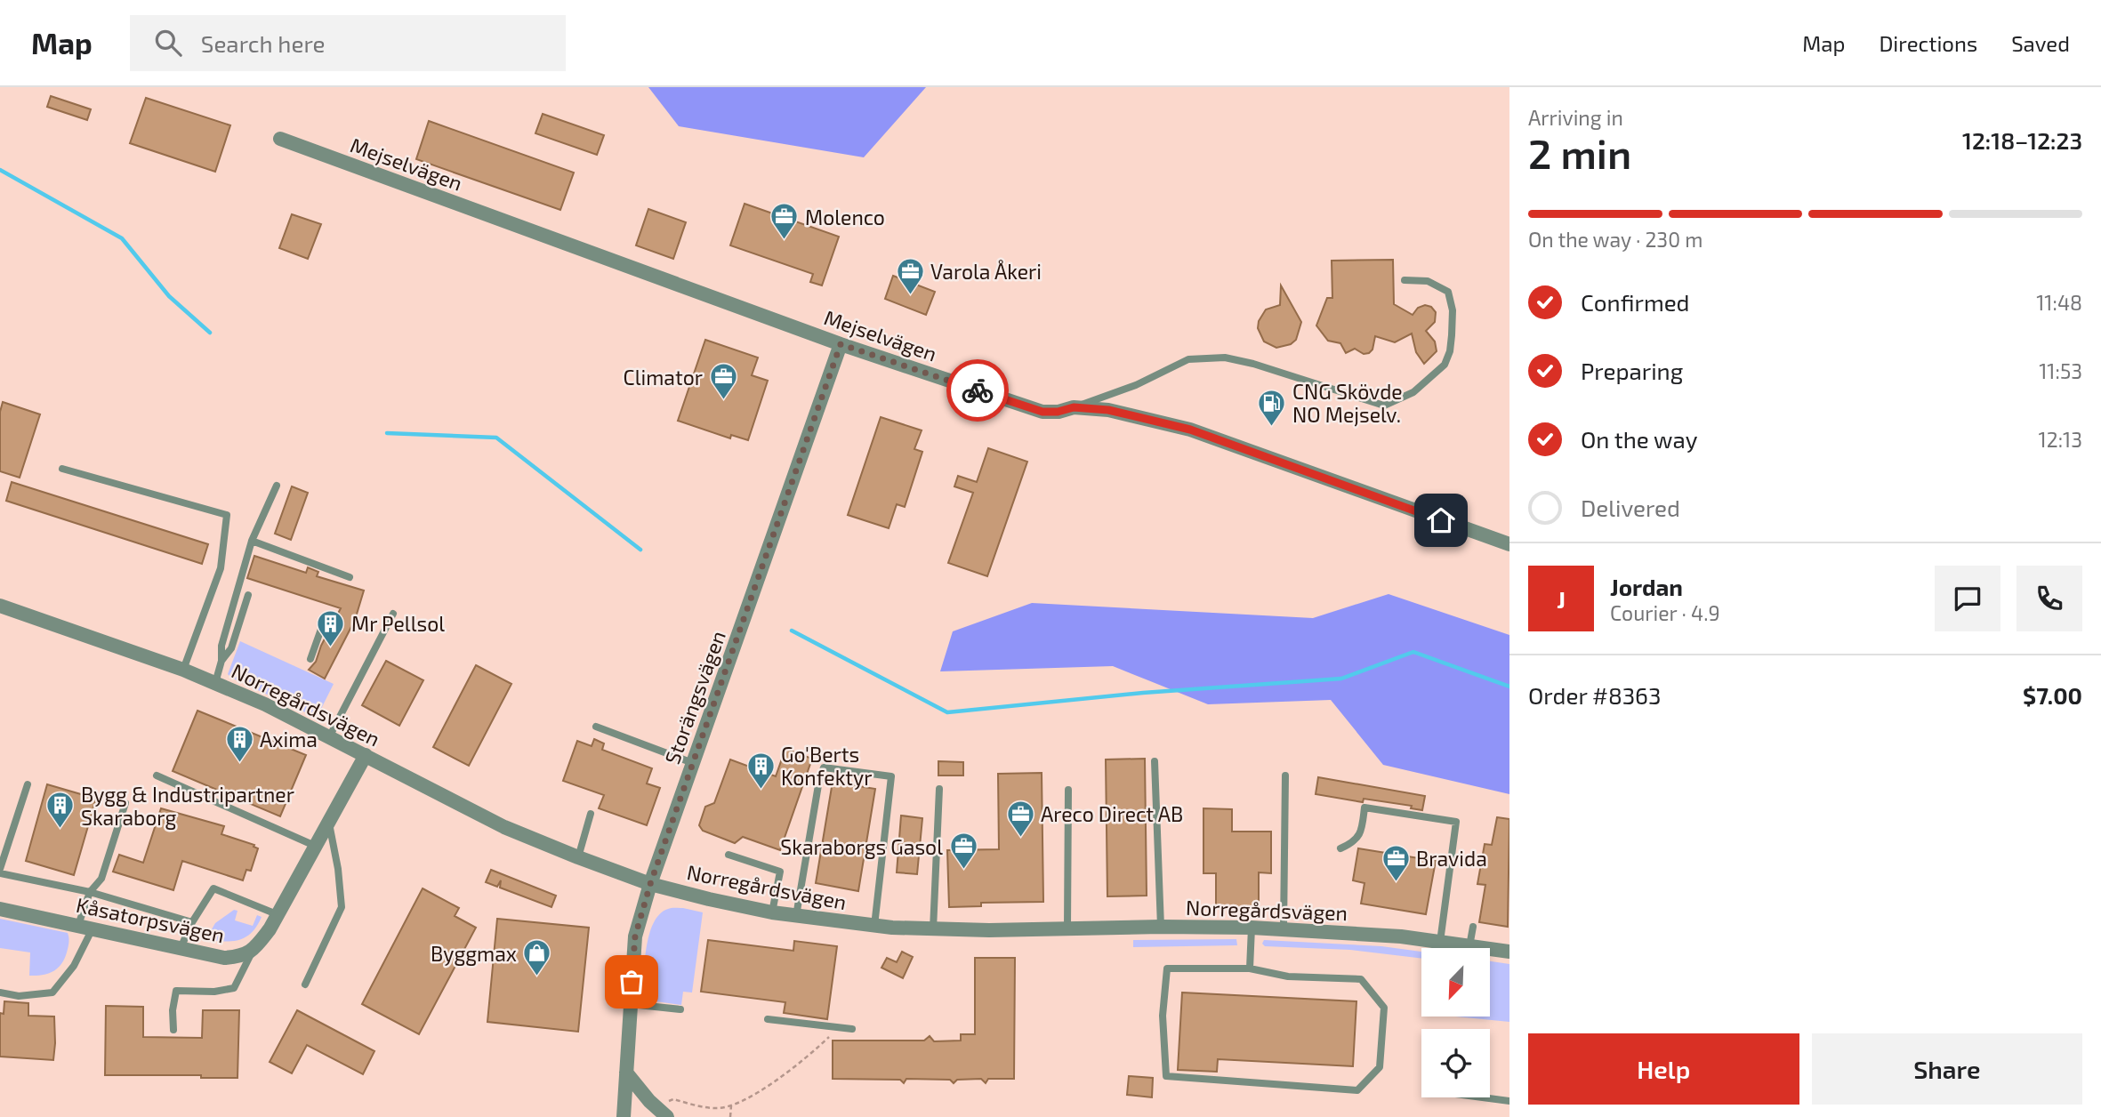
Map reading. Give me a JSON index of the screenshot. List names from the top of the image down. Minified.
{"streets":{"street":["Mejselvägen","Storängsvägen","Norregårdsvägen","Kåsatorpsvägen"]},"crossings":[["Mejselvägen","Storängsvägen"],["Storängsvägen","Norregårdsvägen"],["Norregårdsvägen","Kåsatorpsvägen"]],"places":{"office":["Molenco","Varola Åkeri","Climator","Areco Direct AB","Skaraborgs Gasol","Bravida"],"fuel station":["CNG Skövde NO Mejselv."],"building":["Mr Pellsol","Axima","Go'Berts Konfektyr","Bygg & Industripartner Skaraborg"],"shop":["Byggmax"]},"north":"bottom left","page":{"header":"Map","search":"Search here","nav":["Map","Directions","Saved"],"heading":["2 min","Arriving in","12:18–12:23"],"panel":["Jordan","Courier · 4.9","Order #8363","$7.00"],"bar":"On the way · 230 m","list":[["Confirmed","11:48"],["Preparing","11:53"],["On the way","12:13"],"Delivered"],"round":"J","buttons":["Help","Share"]}}
